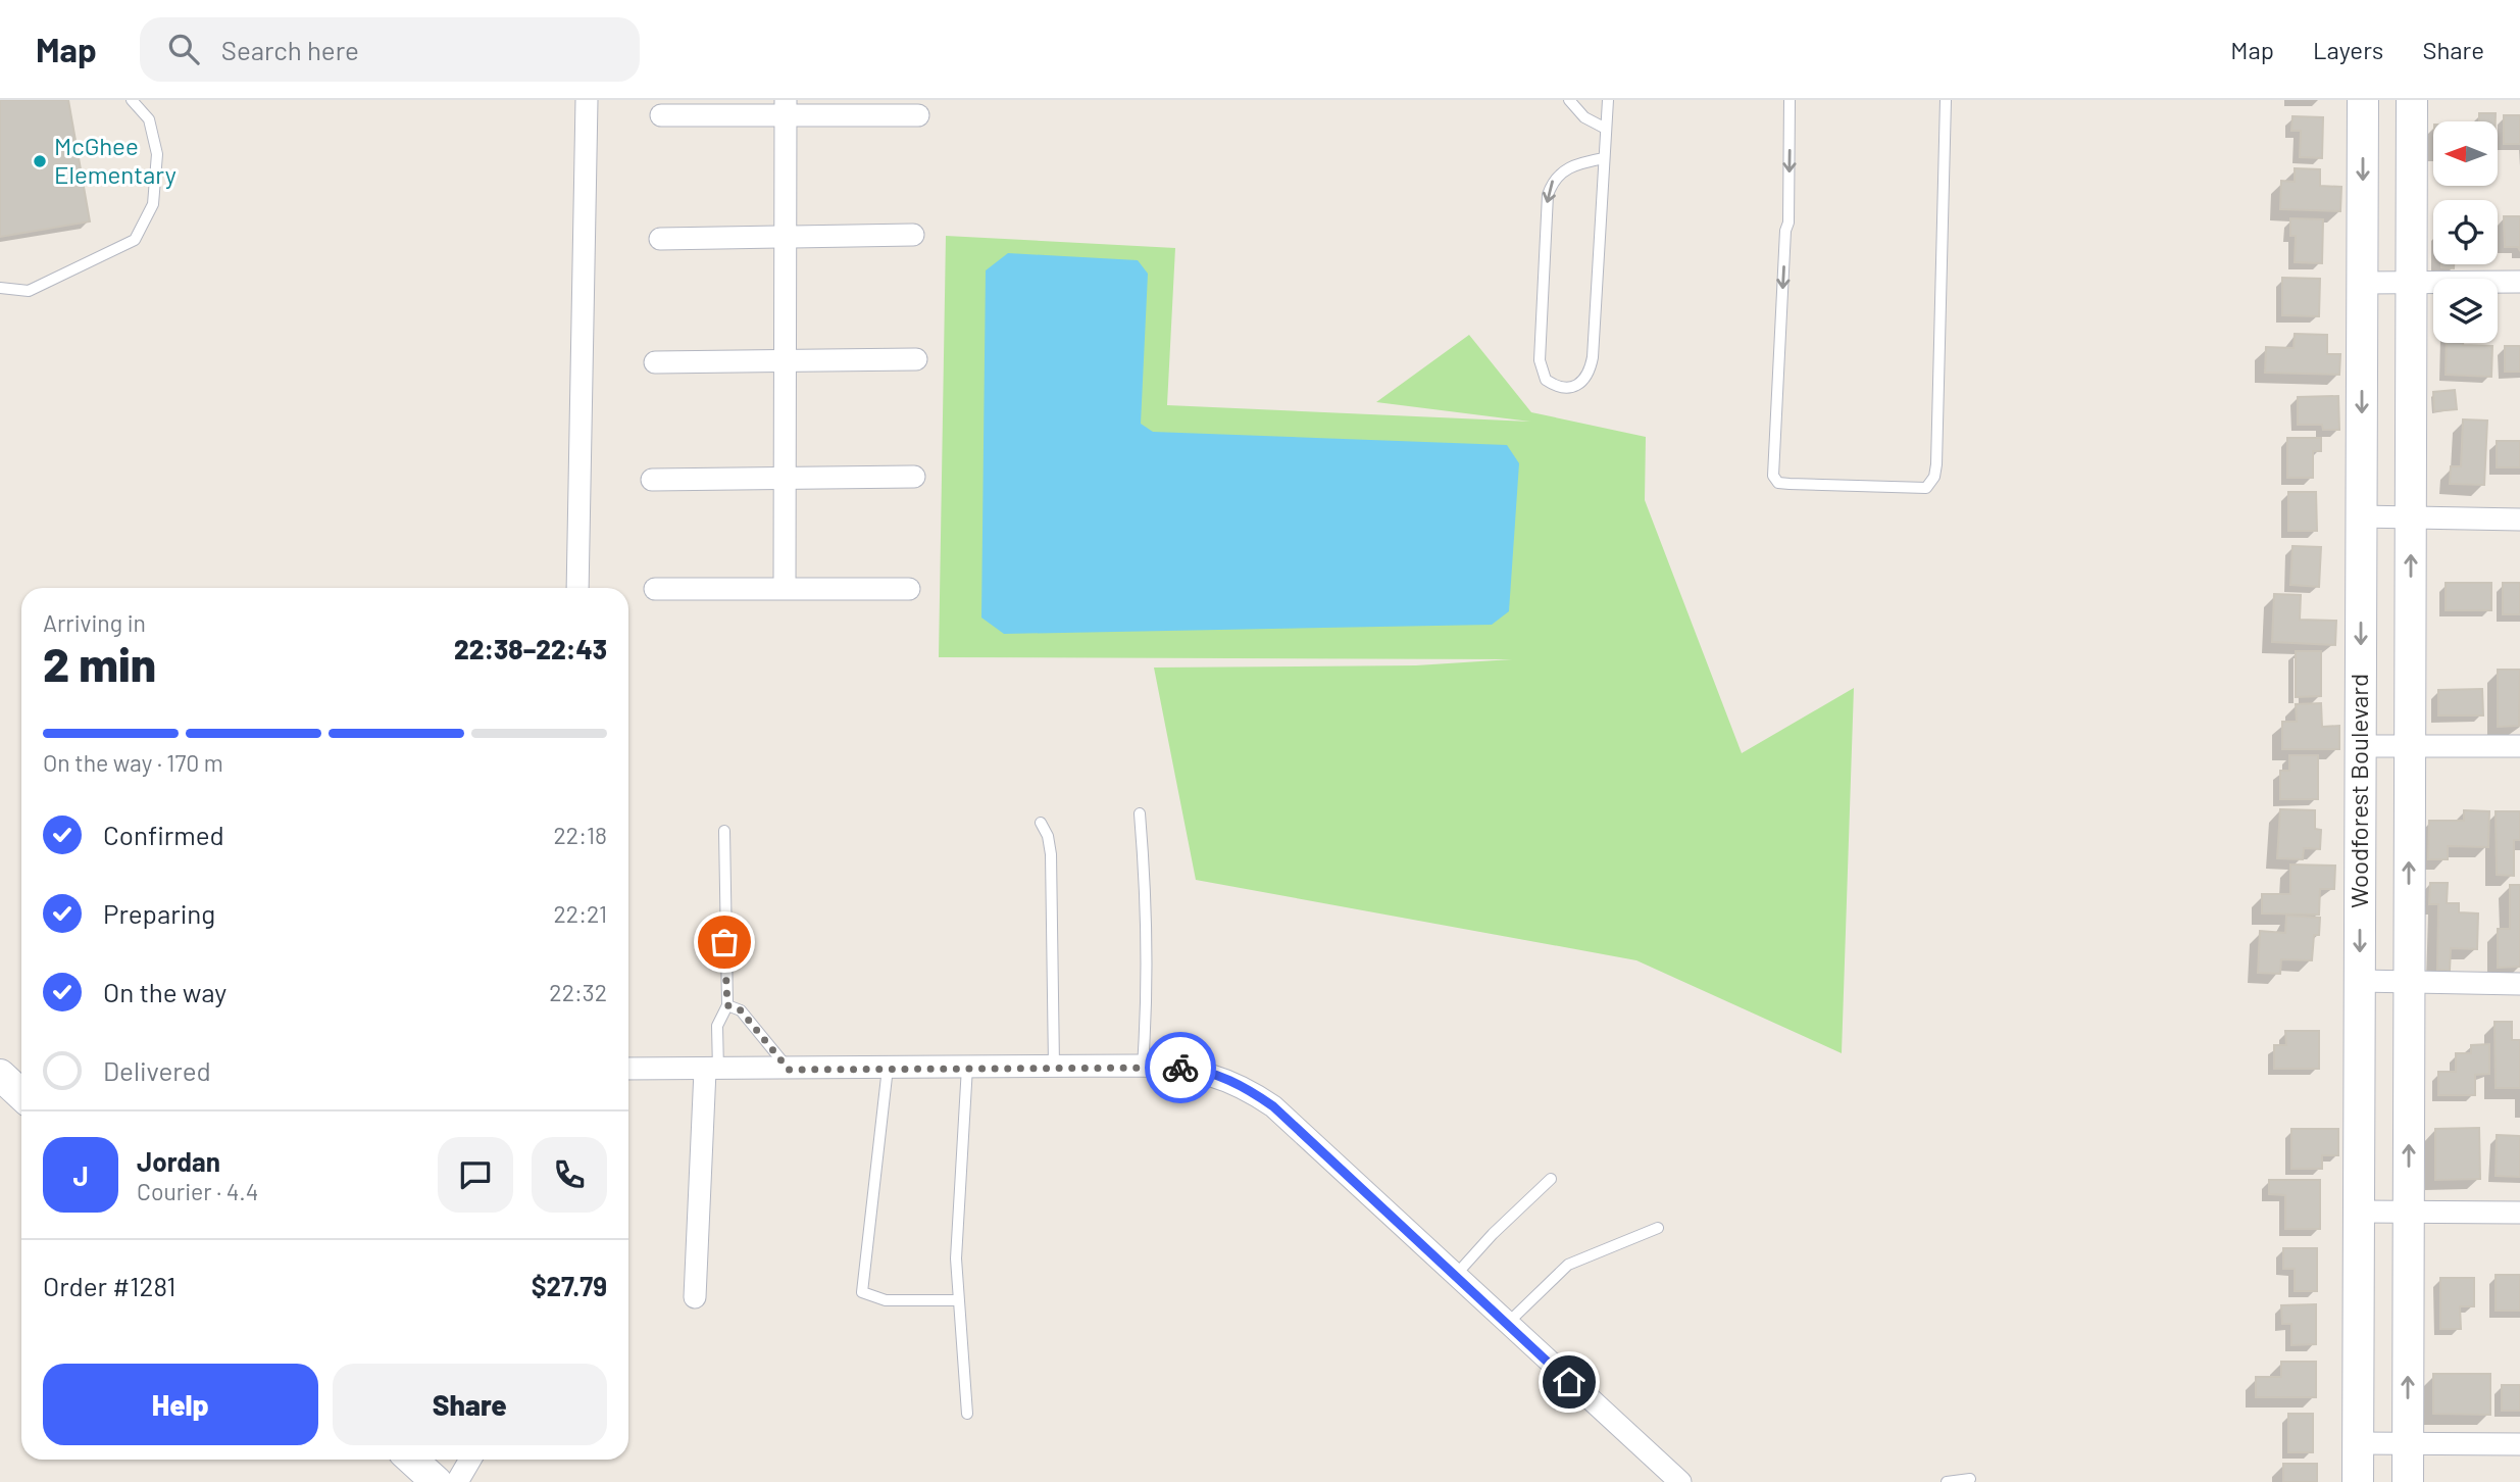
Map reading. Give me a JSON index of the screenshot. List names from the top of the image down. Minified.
{"streets":{"main road":["Woodforest Boulevard"]},"places":["McGhee Elementary"],"north":"left","page":{"header":"Map","search":"Search here","nav":["Map","Layers","Share"],"heading":["2 min","Arriving in","22:38–22:43"],"panel":["Jordan","Courier · 4.4","Order #1281","$27.79"],"bar":"On the way · 170 m","list":[["Confirmed","22:18"],["Preparing","22:21"],["On the way","22:32"],"Delivered"],"round":"J","buttons":["Help","Share"]}}
